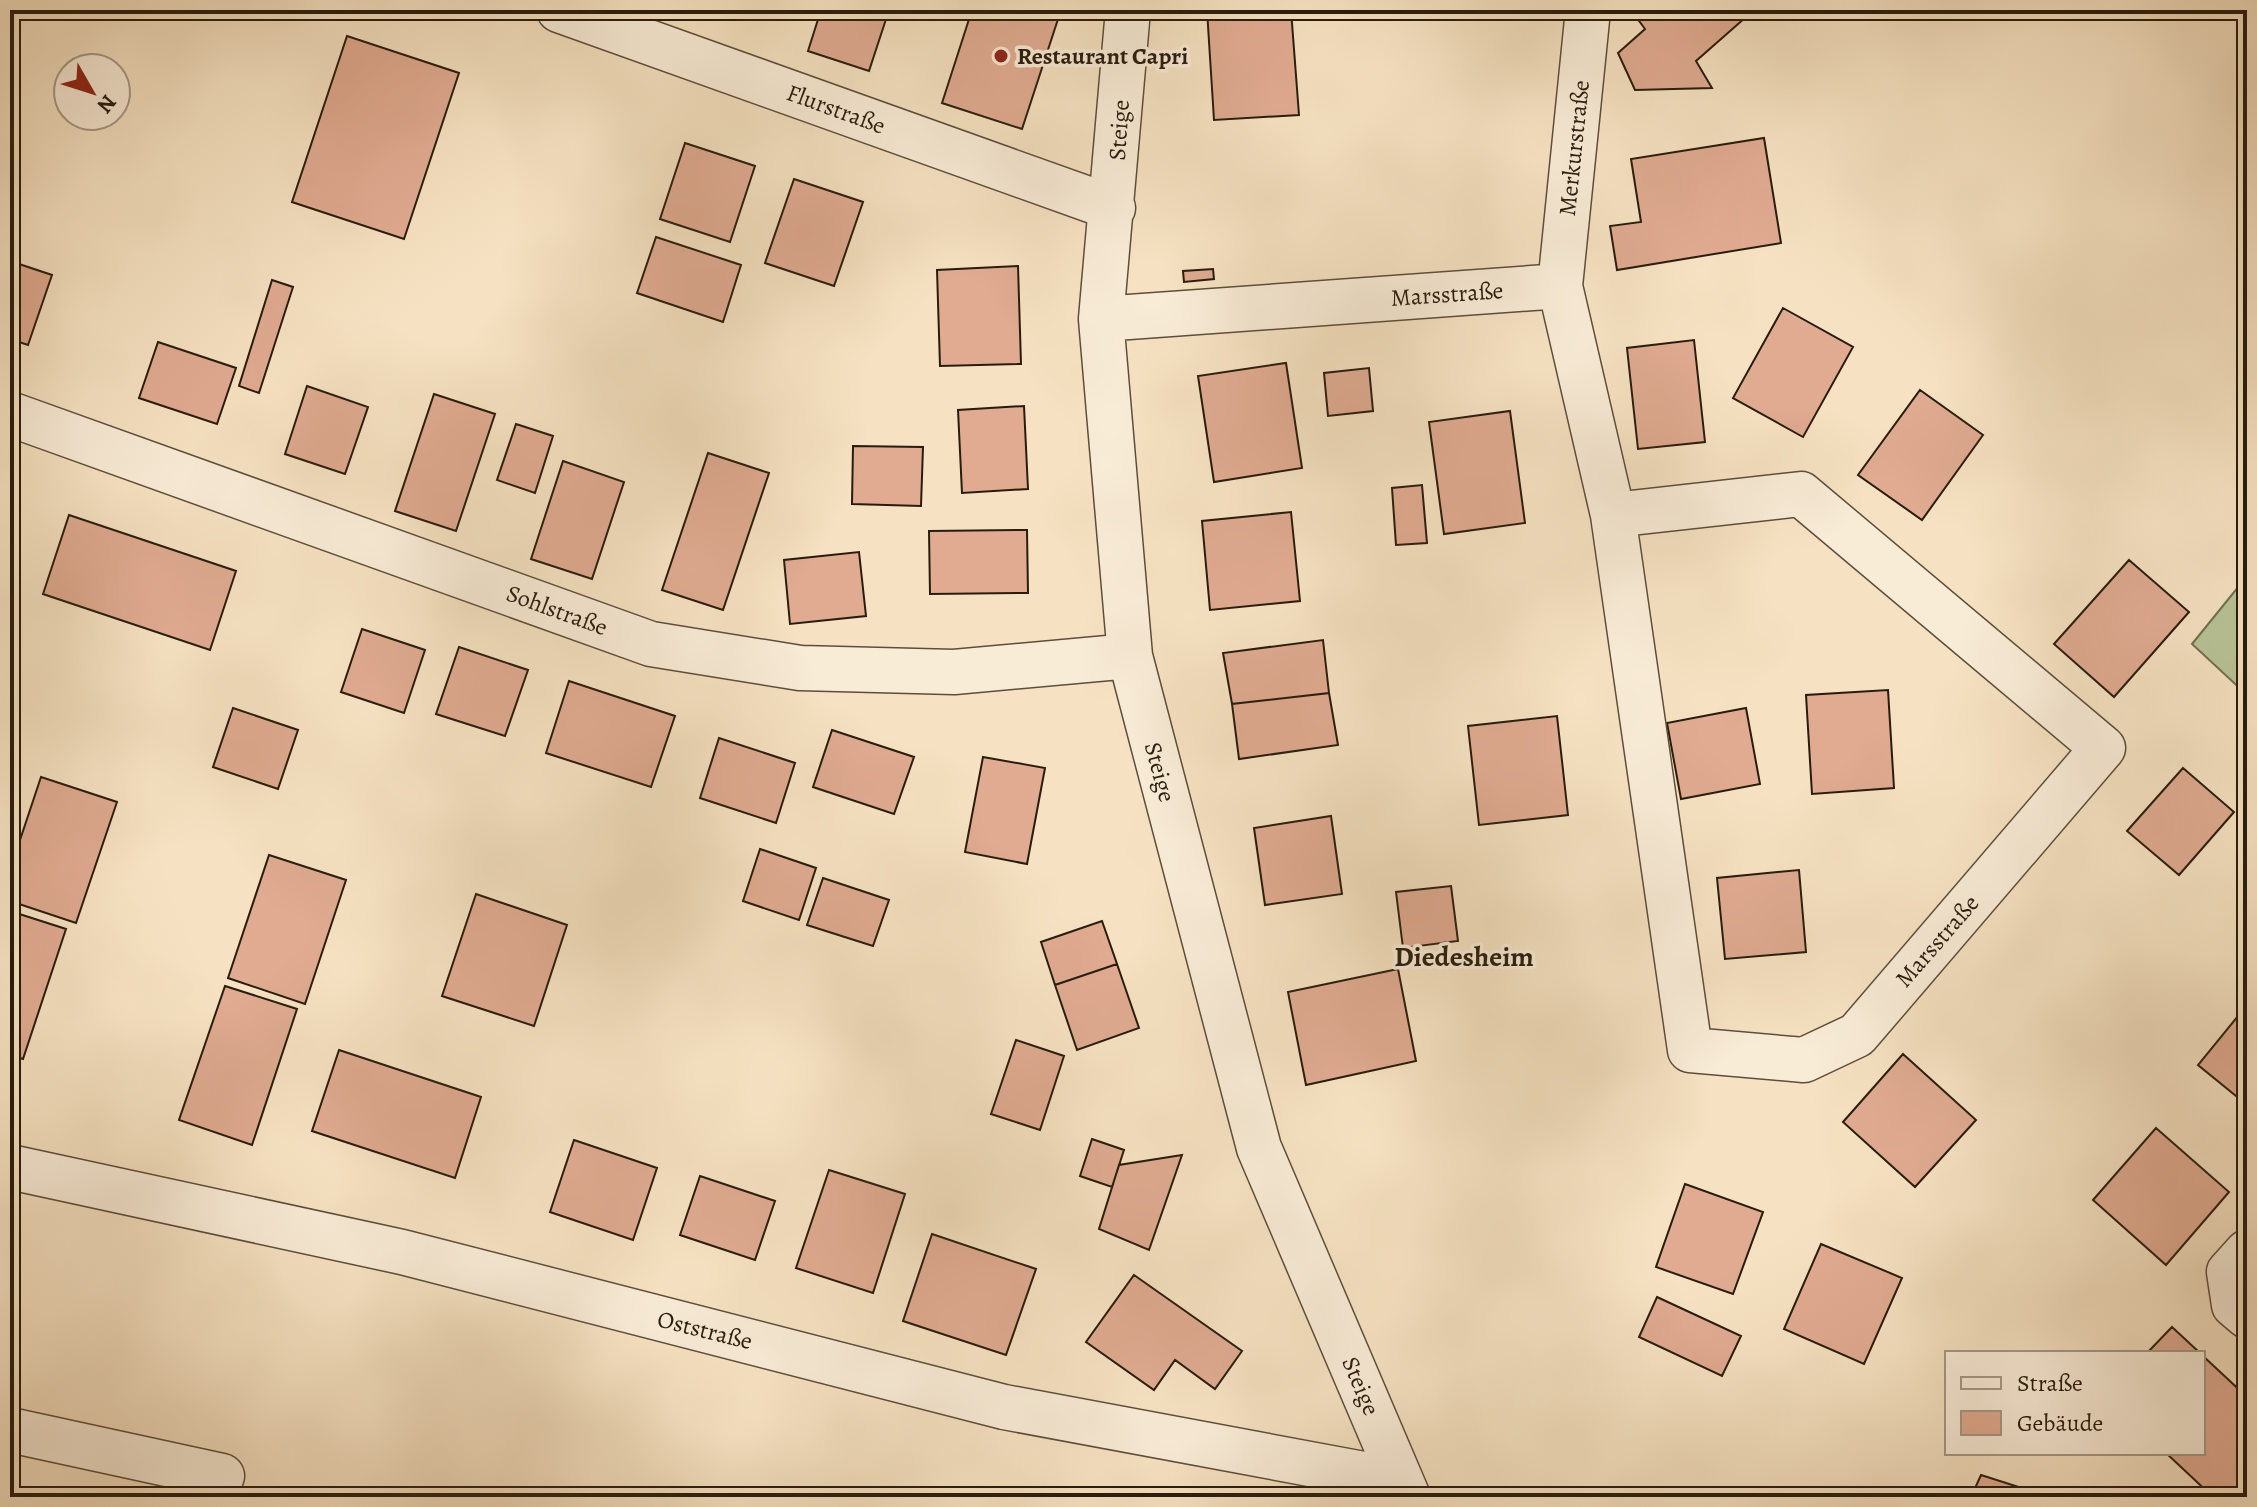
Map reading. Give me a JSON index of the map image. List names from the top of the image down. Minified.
{"streets":{"street":["Flurstraße","Steige","Merkurstraße","Marsstraße","Sohlstraße","Oststraße"]},"crossings":[["Flurstraße","Steige"],["Steige","Marsstraße"],["Steige","Sohlstraße"],["Steige","Oststraße"],["Merkurstraße","Marsstraße"]],"districts":["Diedesheim"],"places":["Restaurant Capri"],"legend":["Straße","Gebäude"],"north":"bottom right"}
